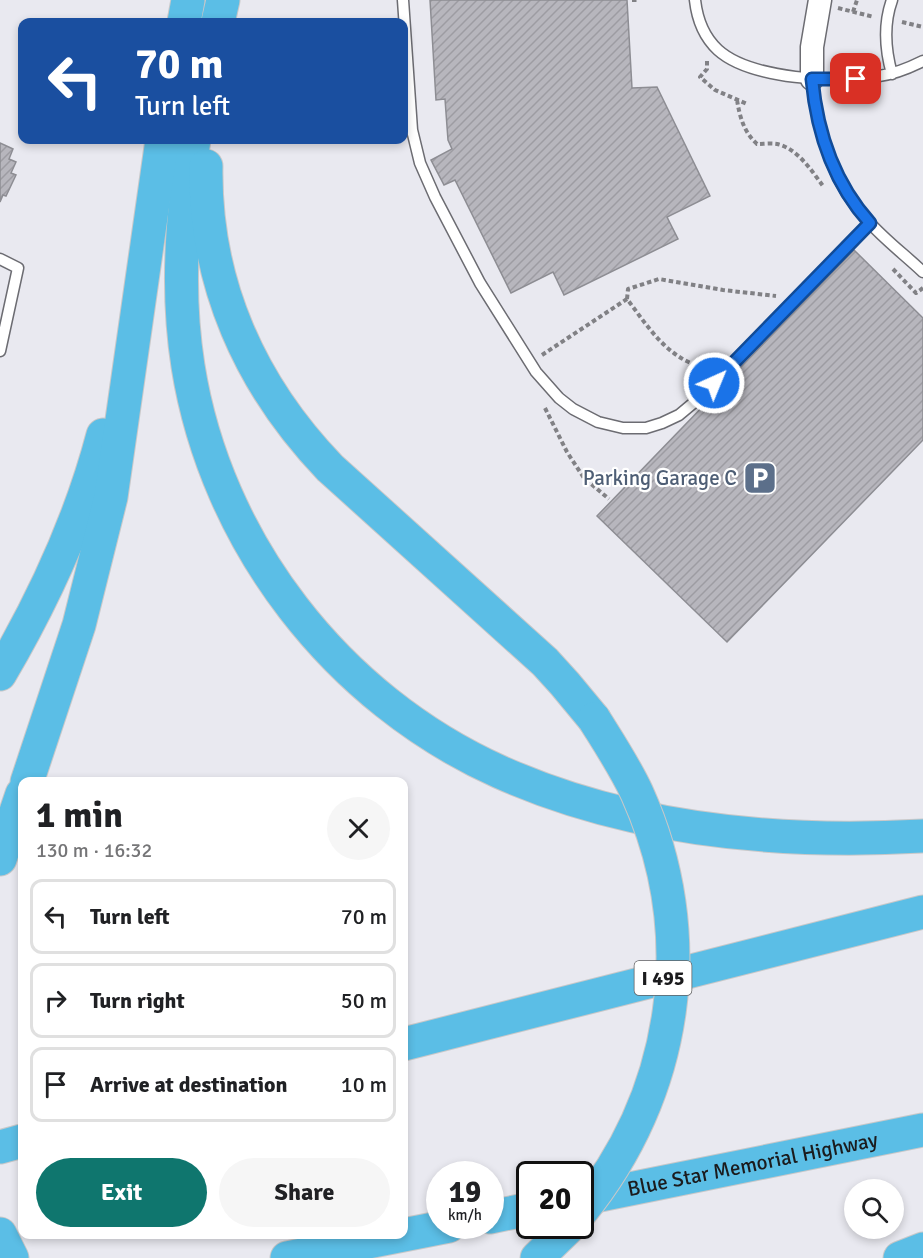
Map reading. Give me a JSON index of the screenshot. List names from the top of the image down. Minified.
{"streets":{"highway":["I 495","Blue Star Memorial Highway"]},"places":{"parking":["Parking Garage C"]},"page":{"turn":["70 m","Turn left"],"heading":["1 min","130 m · 16:32"],"list":[{"name":"Turn left","value":"70 m"},{"name":"Turn right","value":"50 m"},{"name":"Arrive at destination","value":"10 m"}],"buttons":["Exit","Share"],"speed":"19 km/h","limit":"20"}}
